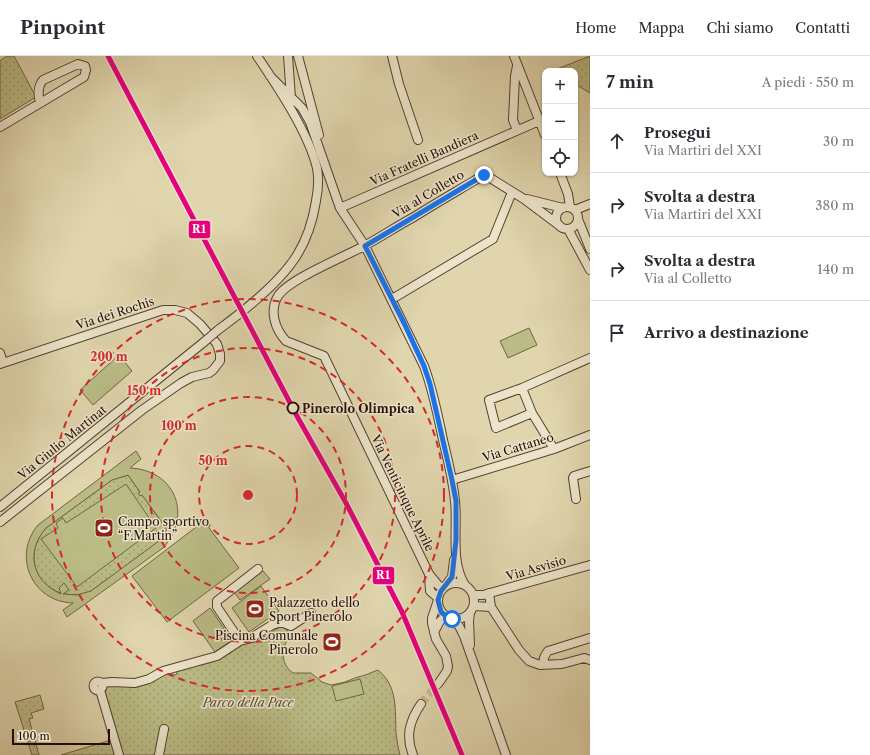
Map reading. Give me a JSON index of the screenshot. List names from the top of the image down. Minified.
{"streets":{"street":["Via Fratelli Bandiera","Via al Colletto","Via dei Rochis","Via Giulio Martinat","Via Cattaneo","Via Venticinque Aprile","Via Asvisio"]},"crossings":[["Via al Colletto","Via Venticinque Aprile"]],"parks":["Parco della Pace"],"places":{"other":["Pinerolo Olimpica"],"sports":["Campo sportivo “F.Martin”","Palazzetto dello Sport Pinerolo","Piscina Comunale Pinerolo"]},"lines":["transit line R1"],"scale_bar":"100 m","page":{"header":"Pinpoint","nav":["Home","Mappa","Chi siamo","Contatti"],"heading":["7 min","A piedi · 550 m"],"map_buttons":["+","−"],"list":[["Prosegui","Via Martiri del XXI","30 m"],["Svolta a destra","Via Martiri del XXI","380 m"],["Svolta a destra","Via al Colletto","140 m"],"Arrivo a destinazione"],"scale":"100 m"},"rings":["200 m","150 m","100 m","50 m"]}
